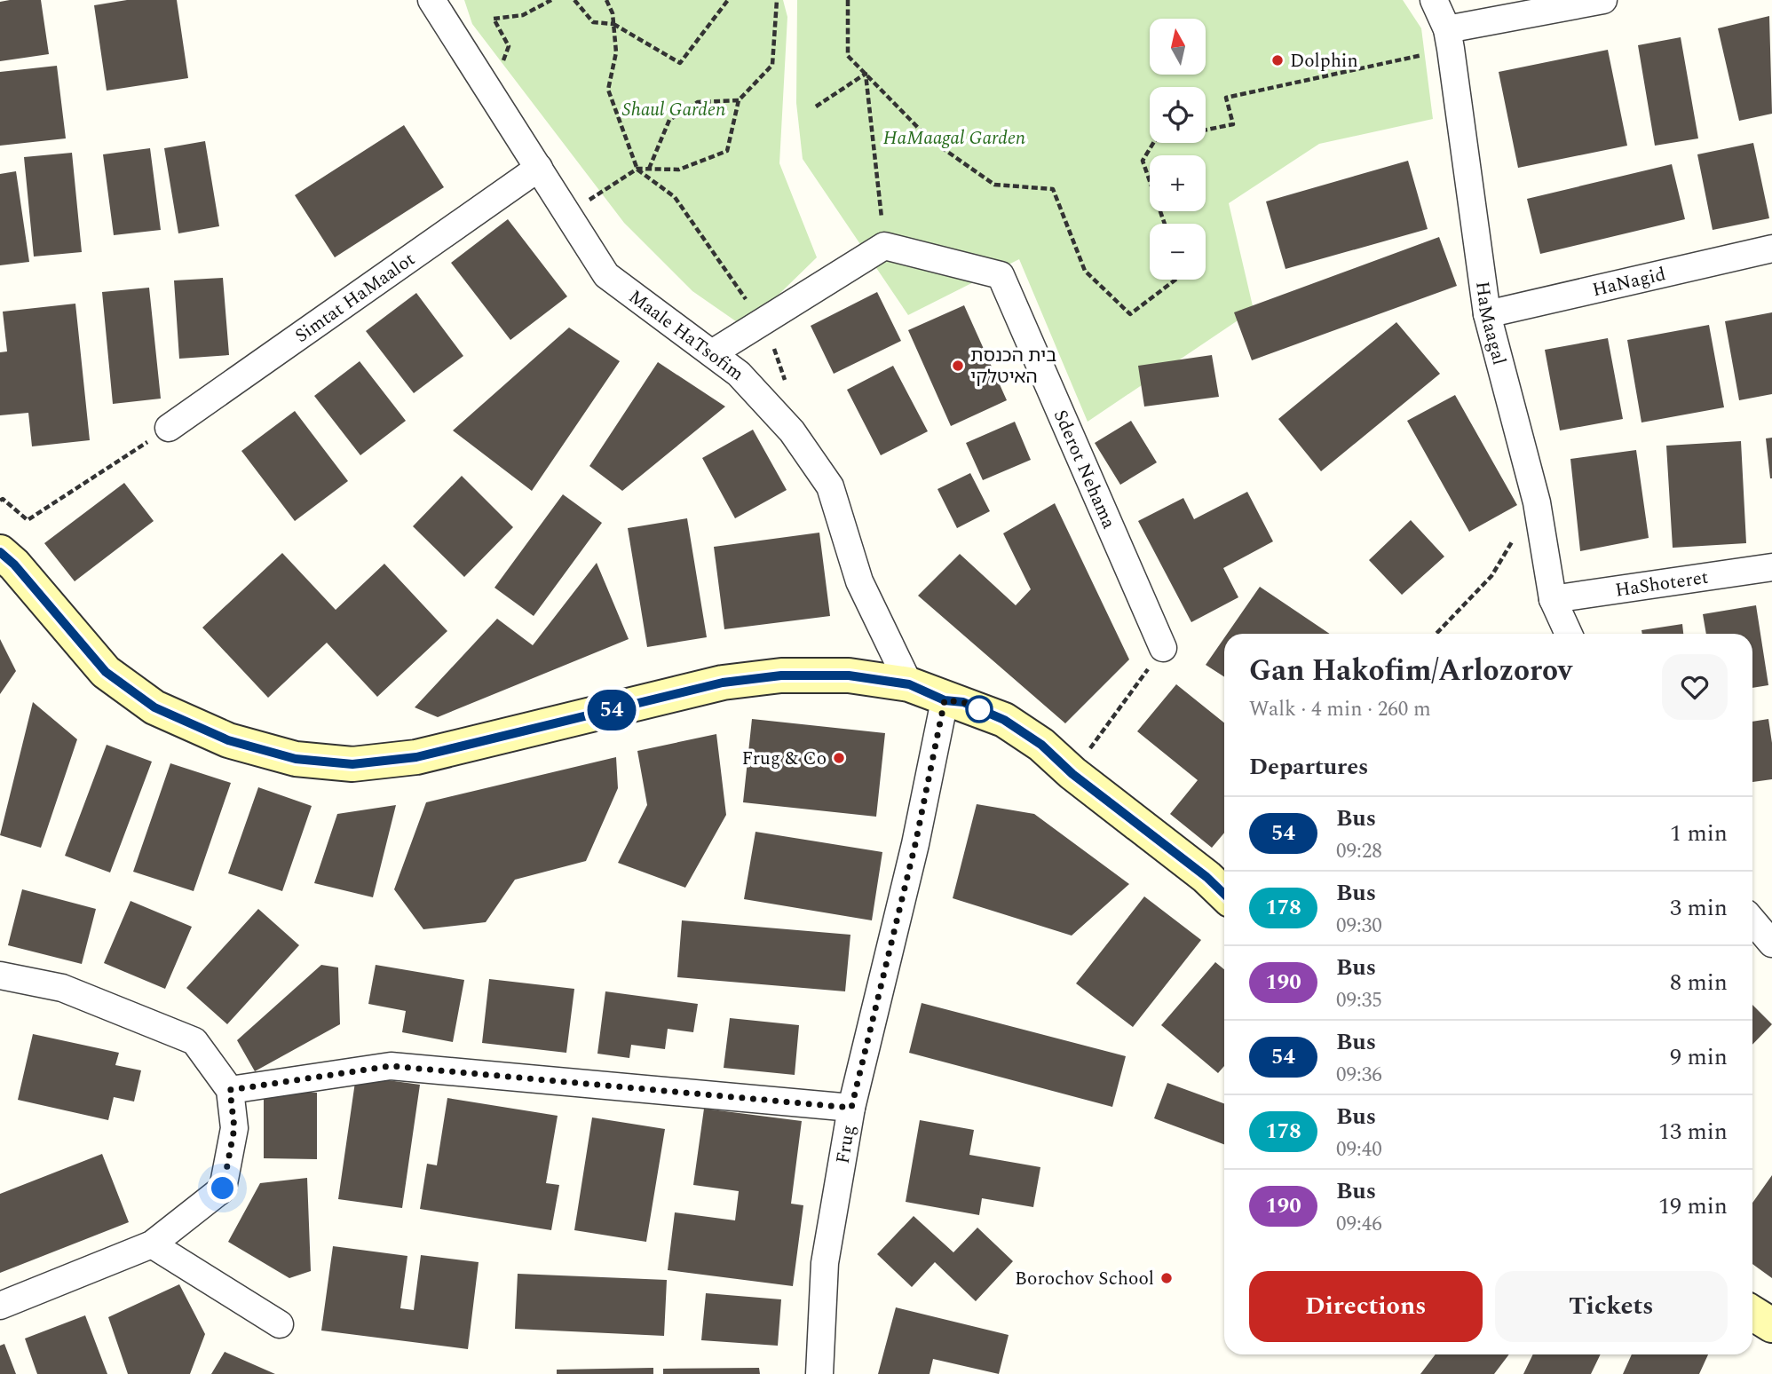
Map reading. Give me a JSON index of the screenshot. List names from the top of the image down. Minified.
{"streets":{"street":["HaNagid","Simtat HaMaalot","HaMaagal","Maale HaTsofim","Sderot Nehama","HaShoteret","Frug"]},"crossings":[["HaNagid","HaMaagal"],["Simtat HaMaalot","Maale HaTsofim"],["HaMaagal","HaShoteret"]],"parks":["Shaul Garden","HaMaagal Garden"],"places":["Dolphin","בית הכנסת האיטלקי","Frug & Co","Borochov School"],"lines":["bus line 54"],"north":"top","page":{"on_map":"54","map_buttons":["+","−"],"heading":[["Gan Hakofim/Arlozorov","Walk · 4 min · 260 m"],"Departures"],"list":[{"mark":"54","name":"Bus","note":"09:28","value":"1 min"},{"mark":"178","name":"Bus","note":"09:30","value":"3 min"},{"mark":"190","name":"Bus","note":"09:35","value":"8 min"},{"mark":"54","name":"Bus","note":"09:36","value":"9 min"},{"mark":"178","name":"Bus","note":"09:40","value":"13 min"},{"mark":"190","name":"Bus","note":"09:46","value":"19 min"}],"buttons":["Directions","Tickets"]}}
